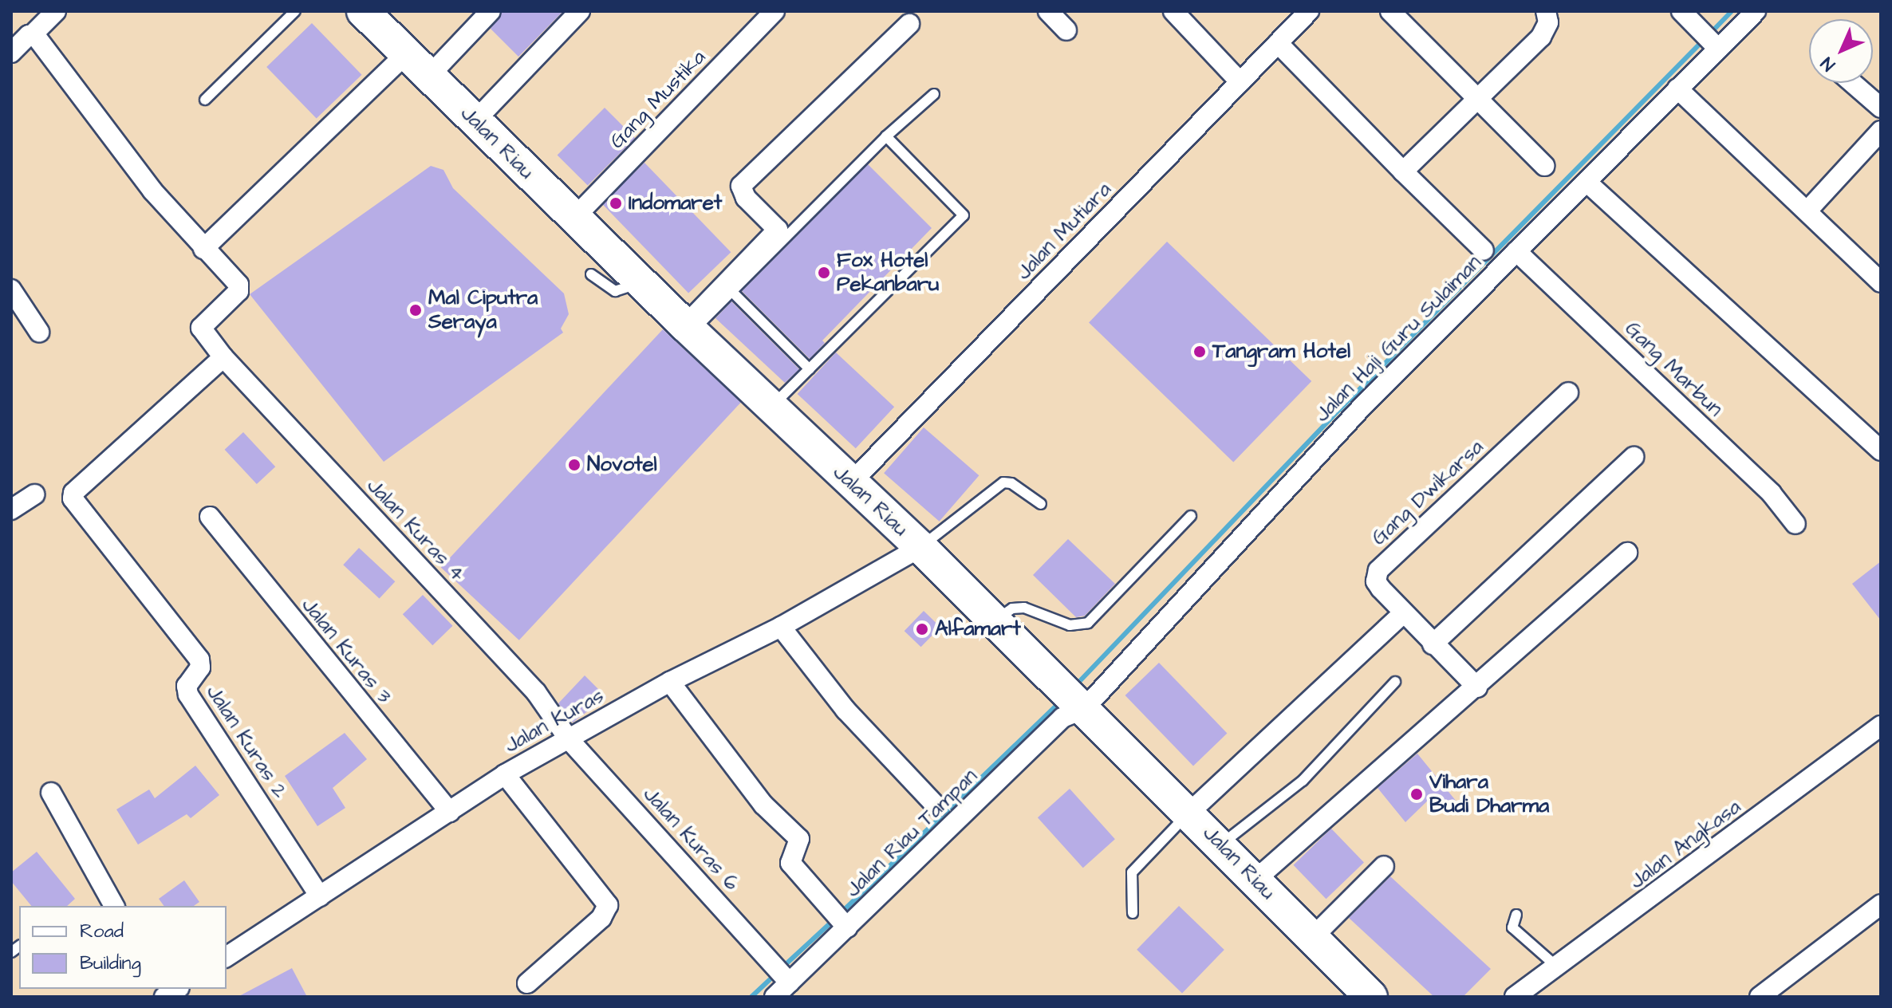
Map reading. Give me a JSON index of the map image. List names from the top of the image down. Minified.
{"streets":{"main road":["Jalan Riau"],"street":["Gang Mustika","Jalan Mutiara","Jalan Haji Guru Sulaiman","Gang Marbun","Gang Dwikarsa","Jalan Kuras 4","Jalan Kuras 3","Jalan Kuras","Jalan Kuras 2","Jalan Riau Tampan","Jalan Kuras 6","Jalan Angkasa"]},"crossings":[["Gang Mustika","Jalan Riau"],["Jalan Riau","Jalan Mutiara"],["Jalan Riau","Jalan Haji Guru Sulaiman"],["Jalan Riau","Jalan Kuras"],["Jalan Riau","Jalan Riau Tampan"],["Jalan Haji Guru Sulaiman","Gang Marbun"],["Jalan Haji Guru Sulaiman","Jalan Riau Tampan"],["Jalan Kuras 4","Jalan Kuras"],["Jalan Kuras 4","Jalan Kuras 2"],["Jalan Kuras 4","Jalan Kuras 6"],["Jalan Kuras 3","Jalan Kuras"],["Jalan Kuras","Jalan Kuras 2"],["Jalan Kuras","Jalan Kuras 6"],["Jalan Riau Tampan","Jalan Kuras 6"]],"places":["Indomaret","Fox Hotel Pekanbaru","Mal Ciputra Seraya","Tangram Hotel","Novotel","Alfamart","Vihara Budi Dharma"],"legend":["Road","Building"],"north":"bottom left"}
